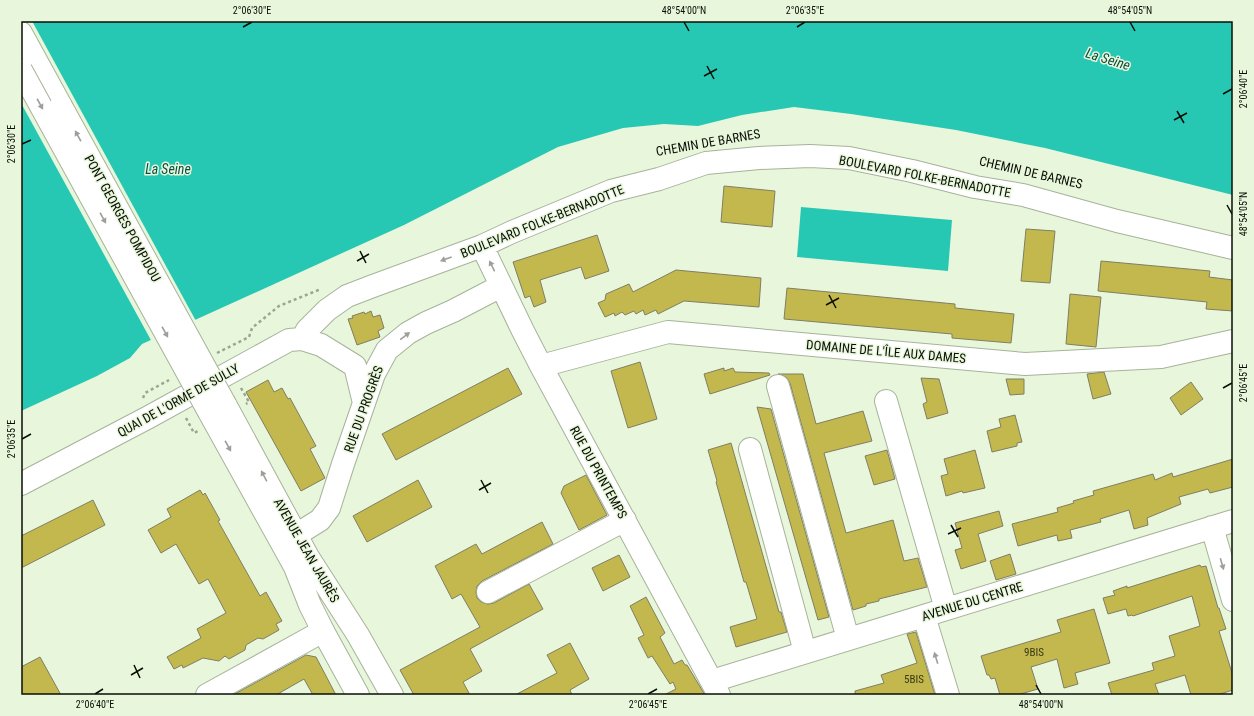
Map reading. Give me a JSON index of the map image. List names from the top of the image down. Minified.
{"streets":{"street":["BOULEVARD FOLKE-BERNADOTTE","PONT GEORGES POMPIDOU","DOMAINE DE L'ÎLE AUX DAMES","QUAI DE L'ORME DE SULLY","RUE DU PROGRÈS","RUE DU PRINTEMPS","AVENUE JEAN JAURÈS","AVENUE DU CENTRE"]},"crossings":[["BOULEVARD FOLKE-BERNADOTTE","QUAI DE L'ORME DE SULLY"],["BOULEVARD FOLKE-BERNADOTTE","RUE DU PRINTEMPS"],["PONT GEORGES POMPIDOU","AVENUE JEAN JAURÈS"],["DOMAINE DE L'ÎLE AUX DAMES","RUE DU PRINTEMPS"],["RUE DU PROGRÈS","RUE DU PRINTEMPS"],["RUE DU PROGRÈS","AVENUE JEAN JAURÈS"],["RUE DU PRINTEMPS","AVENUE DU CENTRE"]],"one_way":["RUE DU PROGRÈS"],"water":["La Seine"],"house_numbers":["9BIS","5BIS"],"coordinates":["2°06'30\"E","48°54'00\"N","2°06'35\"E","48°54'05\"N","2°06'40\"E","2°06'45\"E"]}
